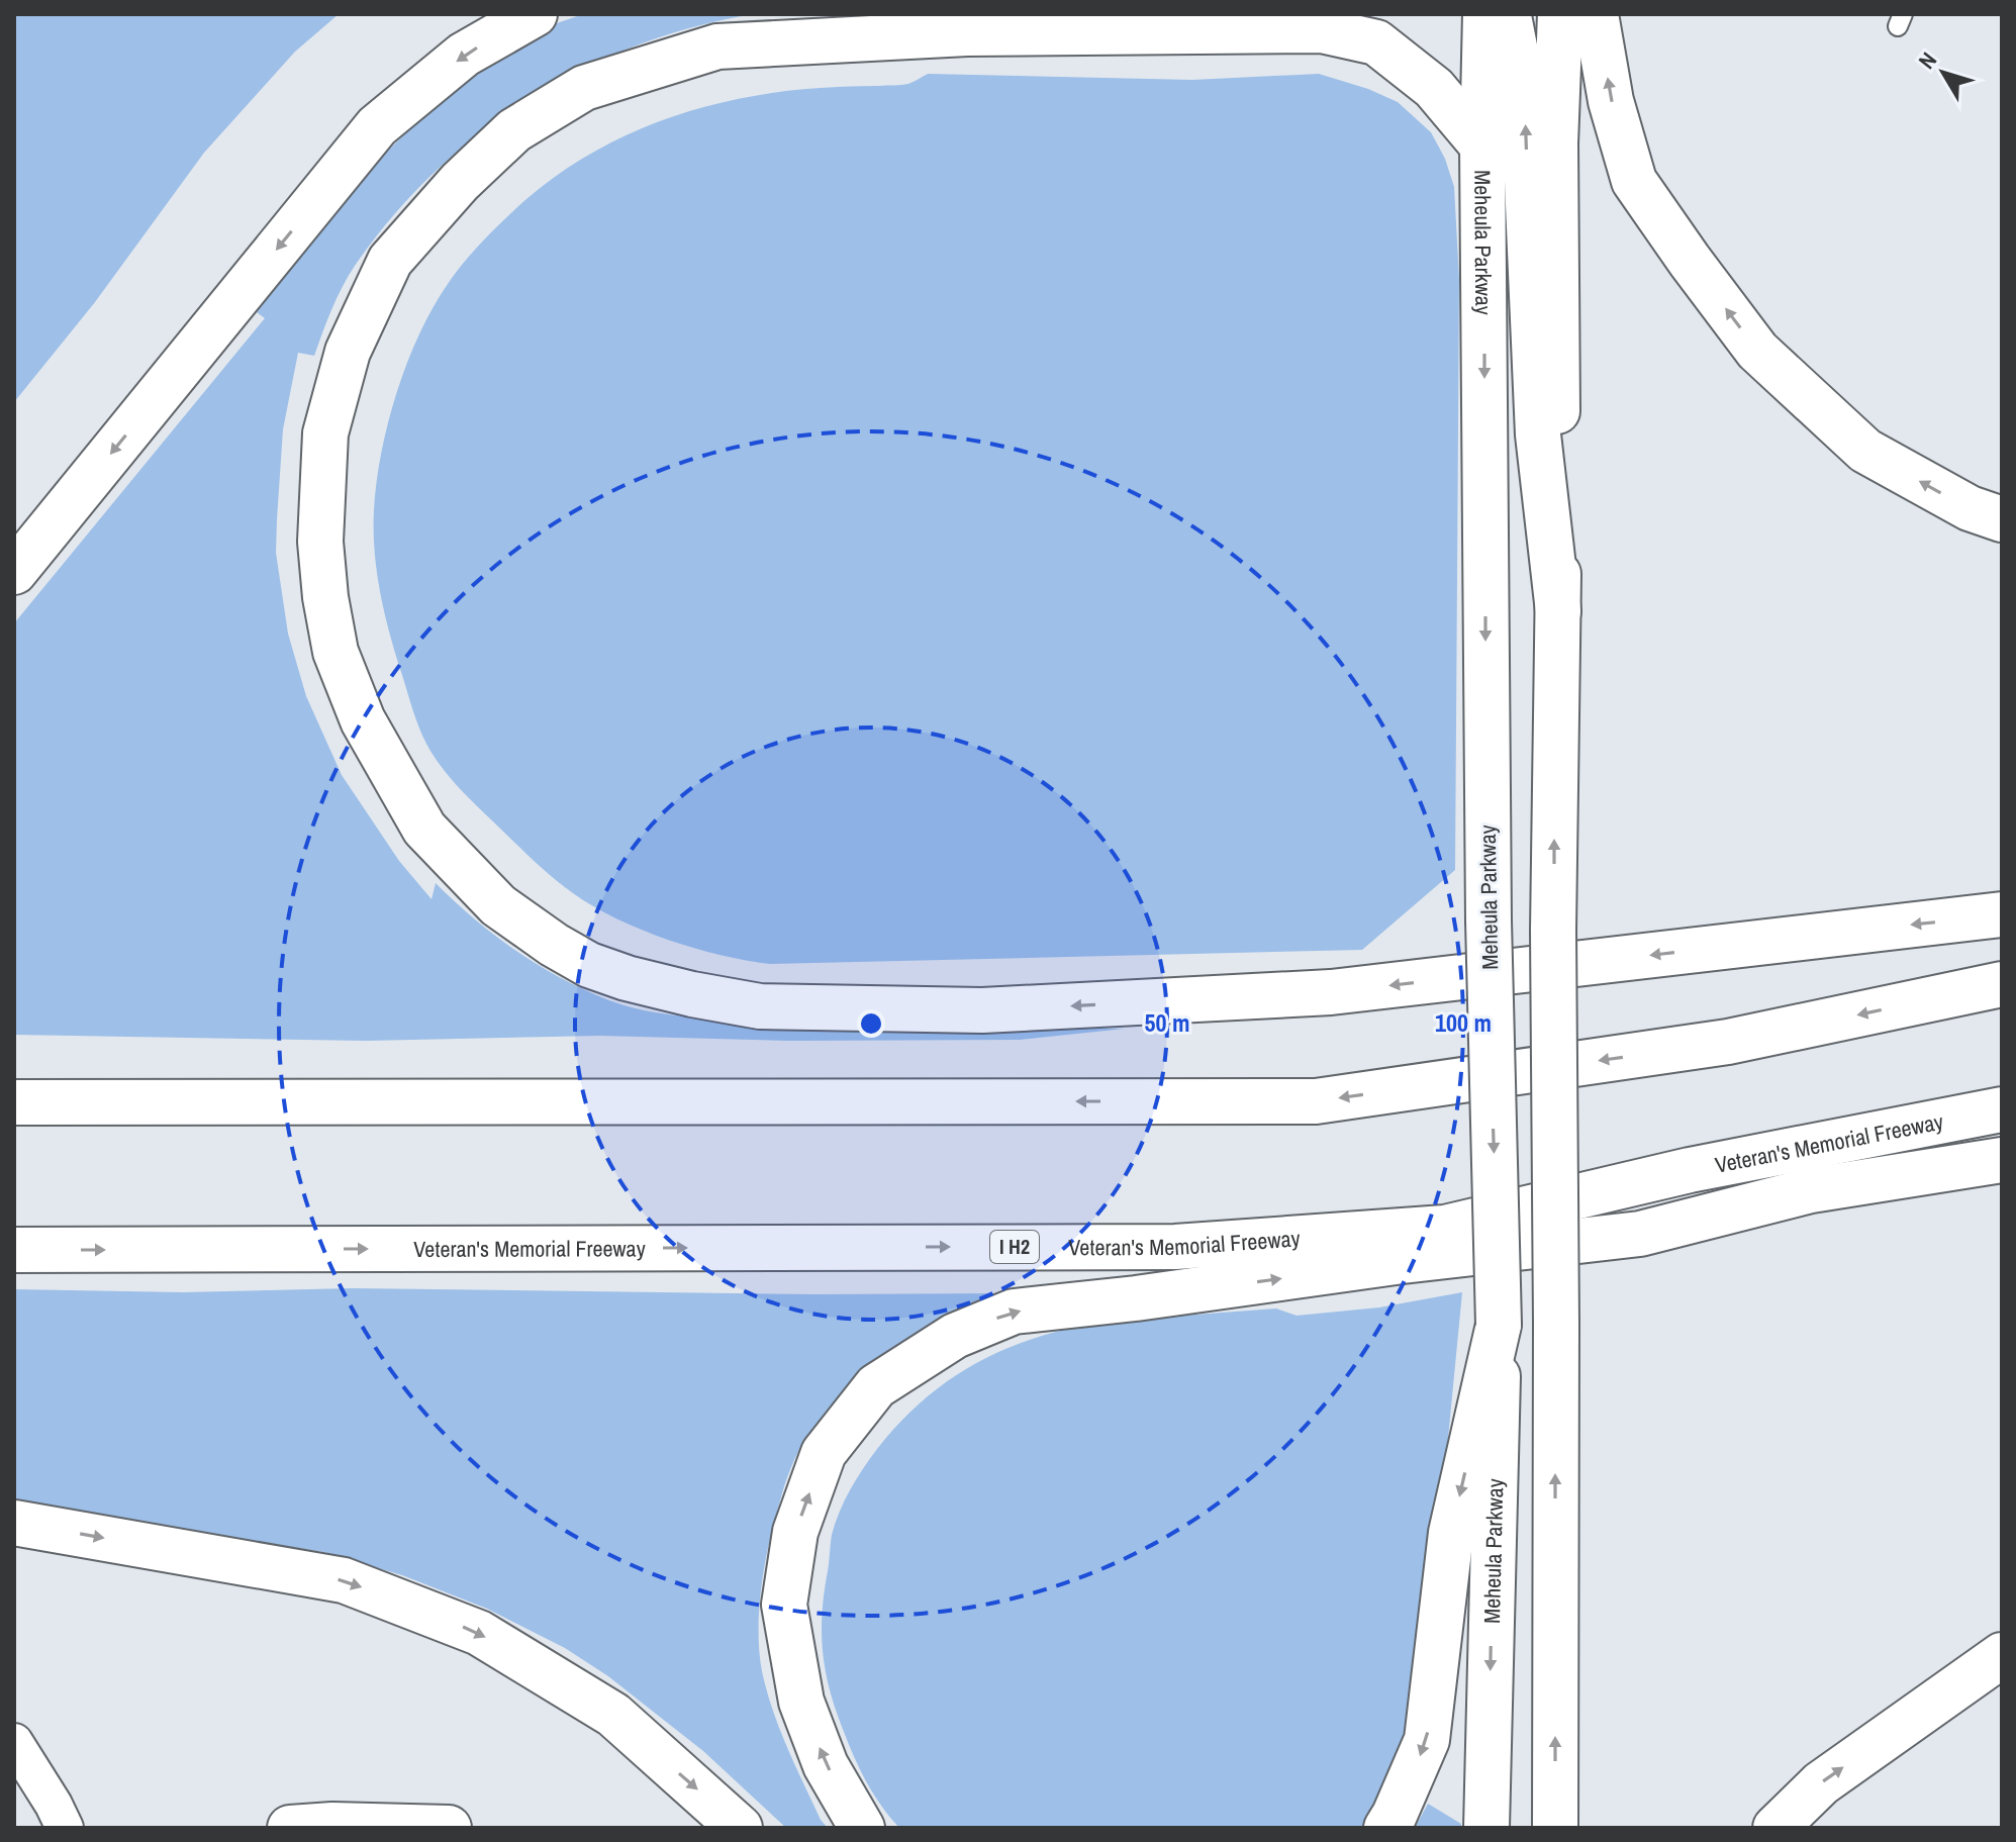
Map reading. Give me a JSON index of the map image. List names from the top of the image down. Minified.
{"streets":{"main road":["Meheula Parkway","Veteran's Memorial Freeway","I H2"]},"north":"top left","rings":["50 m","100 m"]}
